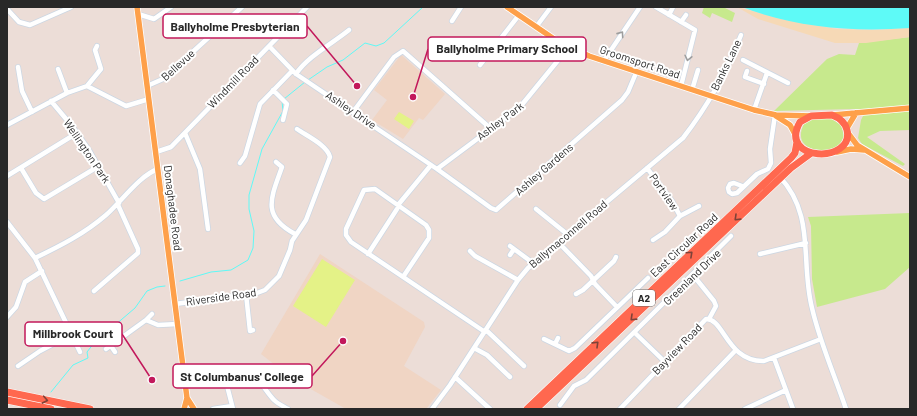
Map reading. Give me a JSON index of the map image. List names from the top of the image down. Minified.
{"streets":{"highway":["East Circular Road","A2"],"main road":["Groomsport Road","Donaghadee Road"],"street":["Bellevue","Banks Lane","Windmill Road","Ashley Drive","Ashley Park","Wellington Park","Ashley Gardens","Portview","Ballymaconnell Road","Greenland Drive","Riverside Road","Bayview Road"]},"crossings":[["Groomsport Road","Banks Lane"],["Groomsport Road","Ashley Park"],["Groomsport Road","Ashley Gardens"],["Groomsport Road","Ballymaconnell Road"],["Bellevue","Donaghadee Road"],["Banks Lane","Ballymaconnell Road"],["Windmill Road","Ashley Drive"],["Windmill Road","Donaghadee Road"],["Ashley Drive","Ashley Park"],["Ashley Drive","Ashley Gardens"],["Ashley Park","Ashley Gardens"],["Portview","Ballymaconnell Road"],["Donaghadee Road","Riverside Road"],["East Circular Road","A2"]],"places":["Ballyholme Presbyterian","Ballyholme Primary School","St Columbanus' College","Millbrook Court"]}
